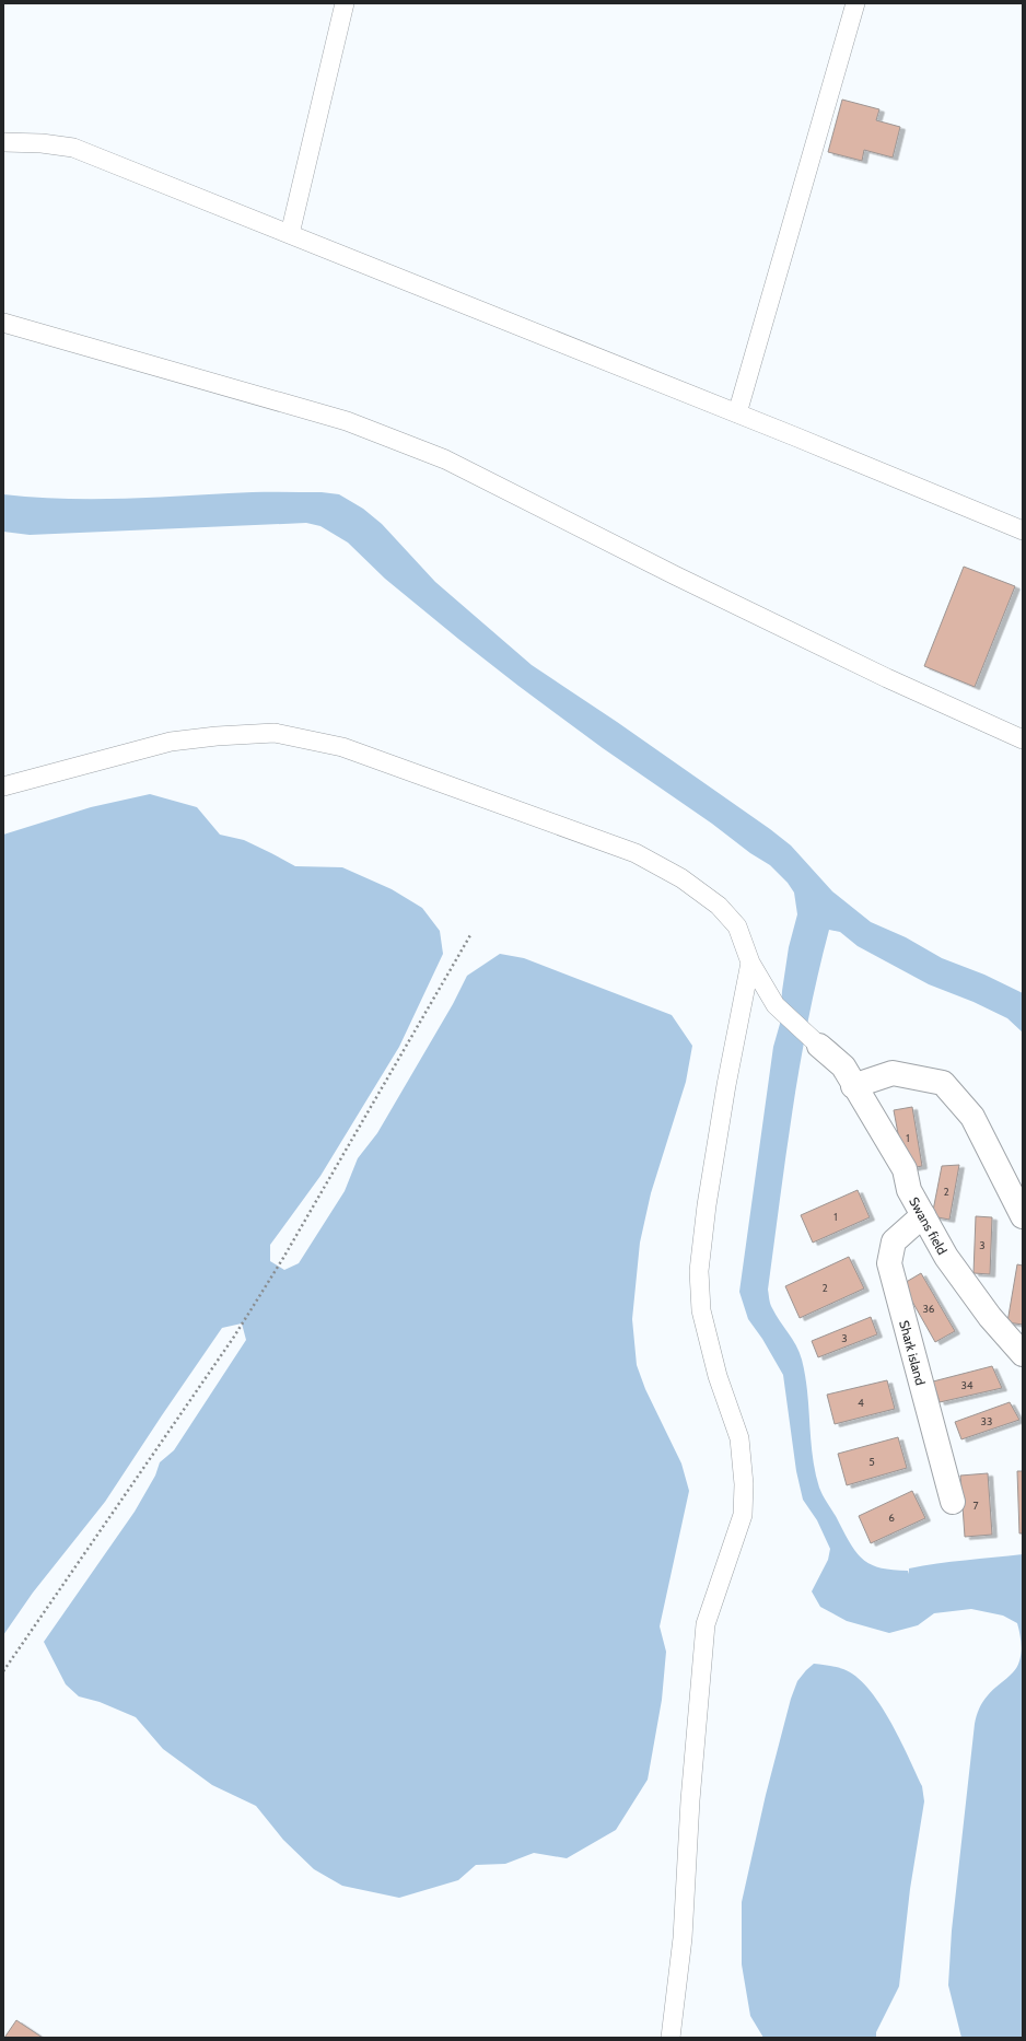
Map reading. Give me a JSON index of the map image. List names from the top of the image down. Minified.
{"streets":{"street":["Swans field","Shark island"]},"crossings":[["Swans field","Shark island"]],"house_numbers":["1","2","1","3","2","36","3","34","4","33","5","7","6"]}
